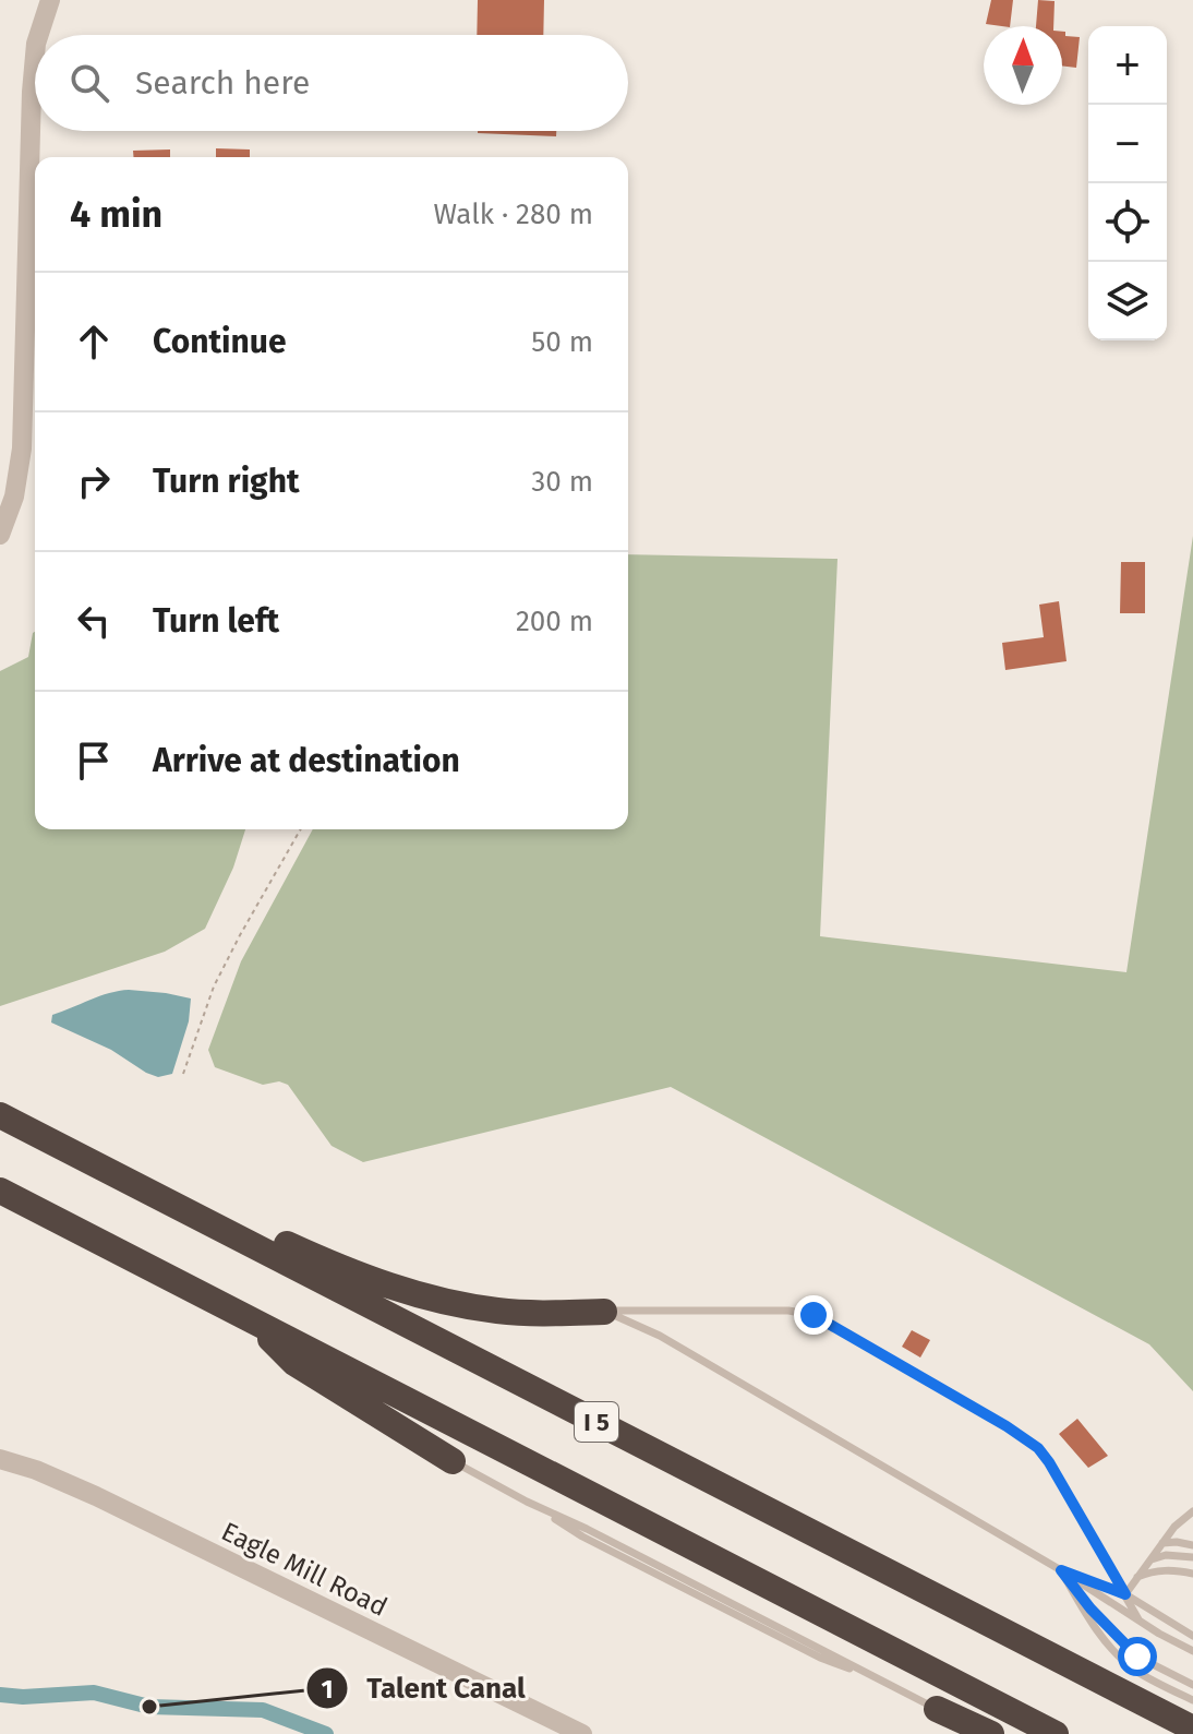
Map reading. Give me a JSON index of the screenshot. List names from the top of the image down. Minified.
{"streets":{"highway":["I 5"],"street":["Eagle Mill Road"]},"places":["Talent Canal"],"north":"top","page":{"map_buttons":["+","−"],"search":"Search here","heading":["4 min","Walk · 280 m"],"list":[["Continue","50 m"],["Turn right","30 m"],["Turn left","200 m"],"Arrive at destination"]}}
